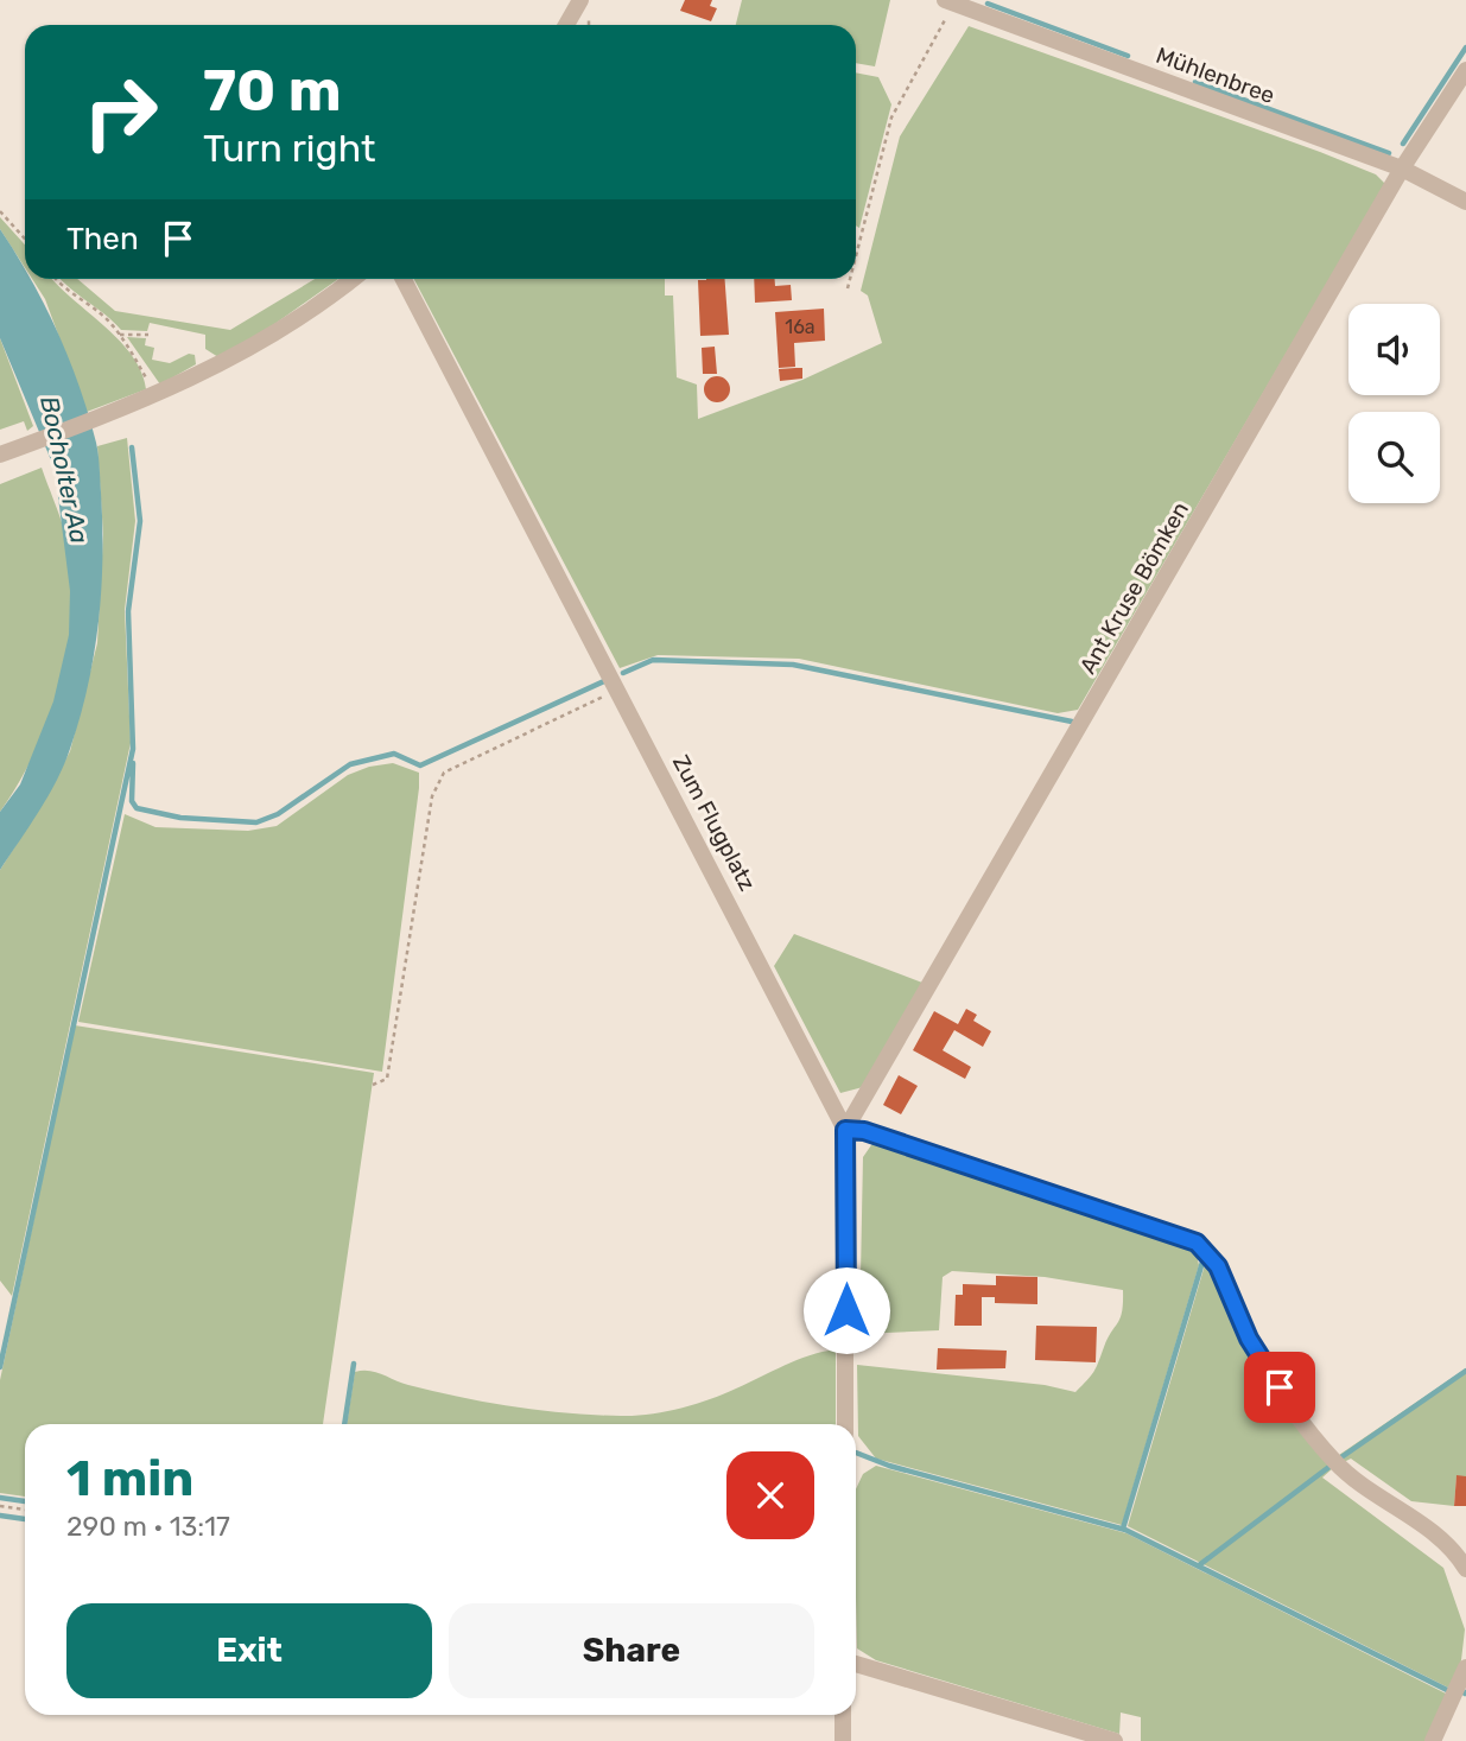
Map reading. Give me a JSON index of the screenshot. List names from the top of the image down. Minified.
{"streets":{"street":["Mühlenbree","Ant Kruse Bömken","Zum Flugplatz"]},"crossings":[["Mühlenbree","Ant Kruse Bömken"],["Ant Kruse Bömken","Zum Flugplatz"]],"water":["Bocholter Aa"],"house_numbers":["16a"],"page":{"turn":["70 m","Turn right"],"then":"Then","heading":["1 min","290 m · 13:17"],"buttons":["Exit","Share"]}}
